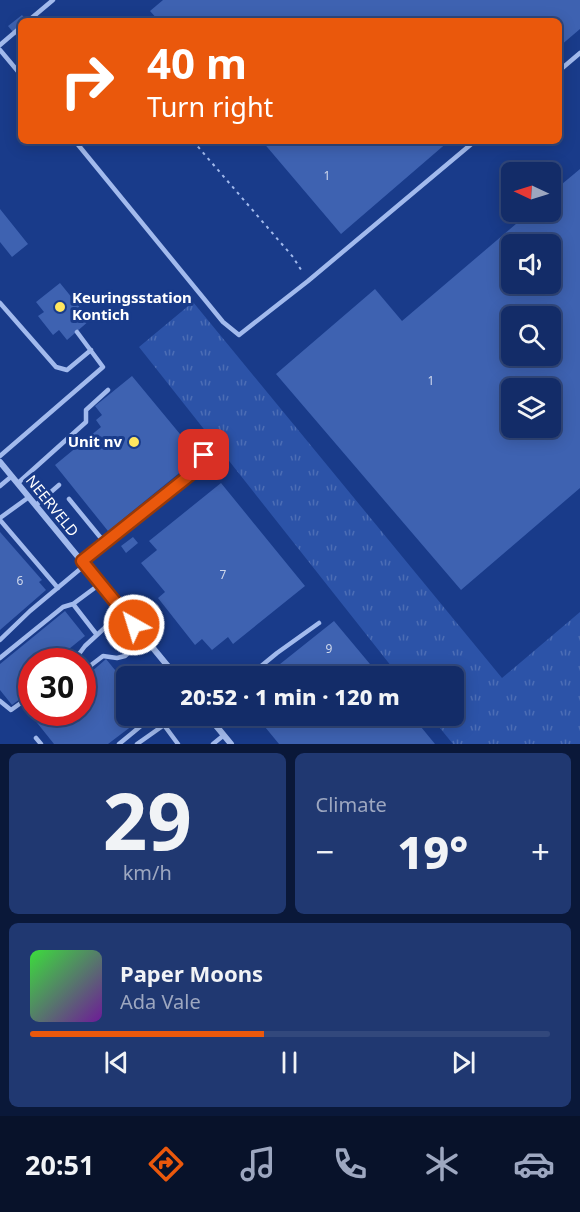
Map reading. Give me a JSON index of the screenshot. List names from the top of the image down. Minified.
{"streets":{"street":["NEERVELD"]},"places":["Keuringsstation Kontich","Unit nv"],"house_numbers":["1","1","7","6","9"],"north":"left","page":{"turn":["40 m","Turn right"],"limit":"30","trip":"20:52 · 1 min · 120 m","tile":[["29","km/h"],"Climate"],"heat":["−","19°","+"],"song":["Paper Moons","Ada Vale"],"tabs":"20:51"}}
